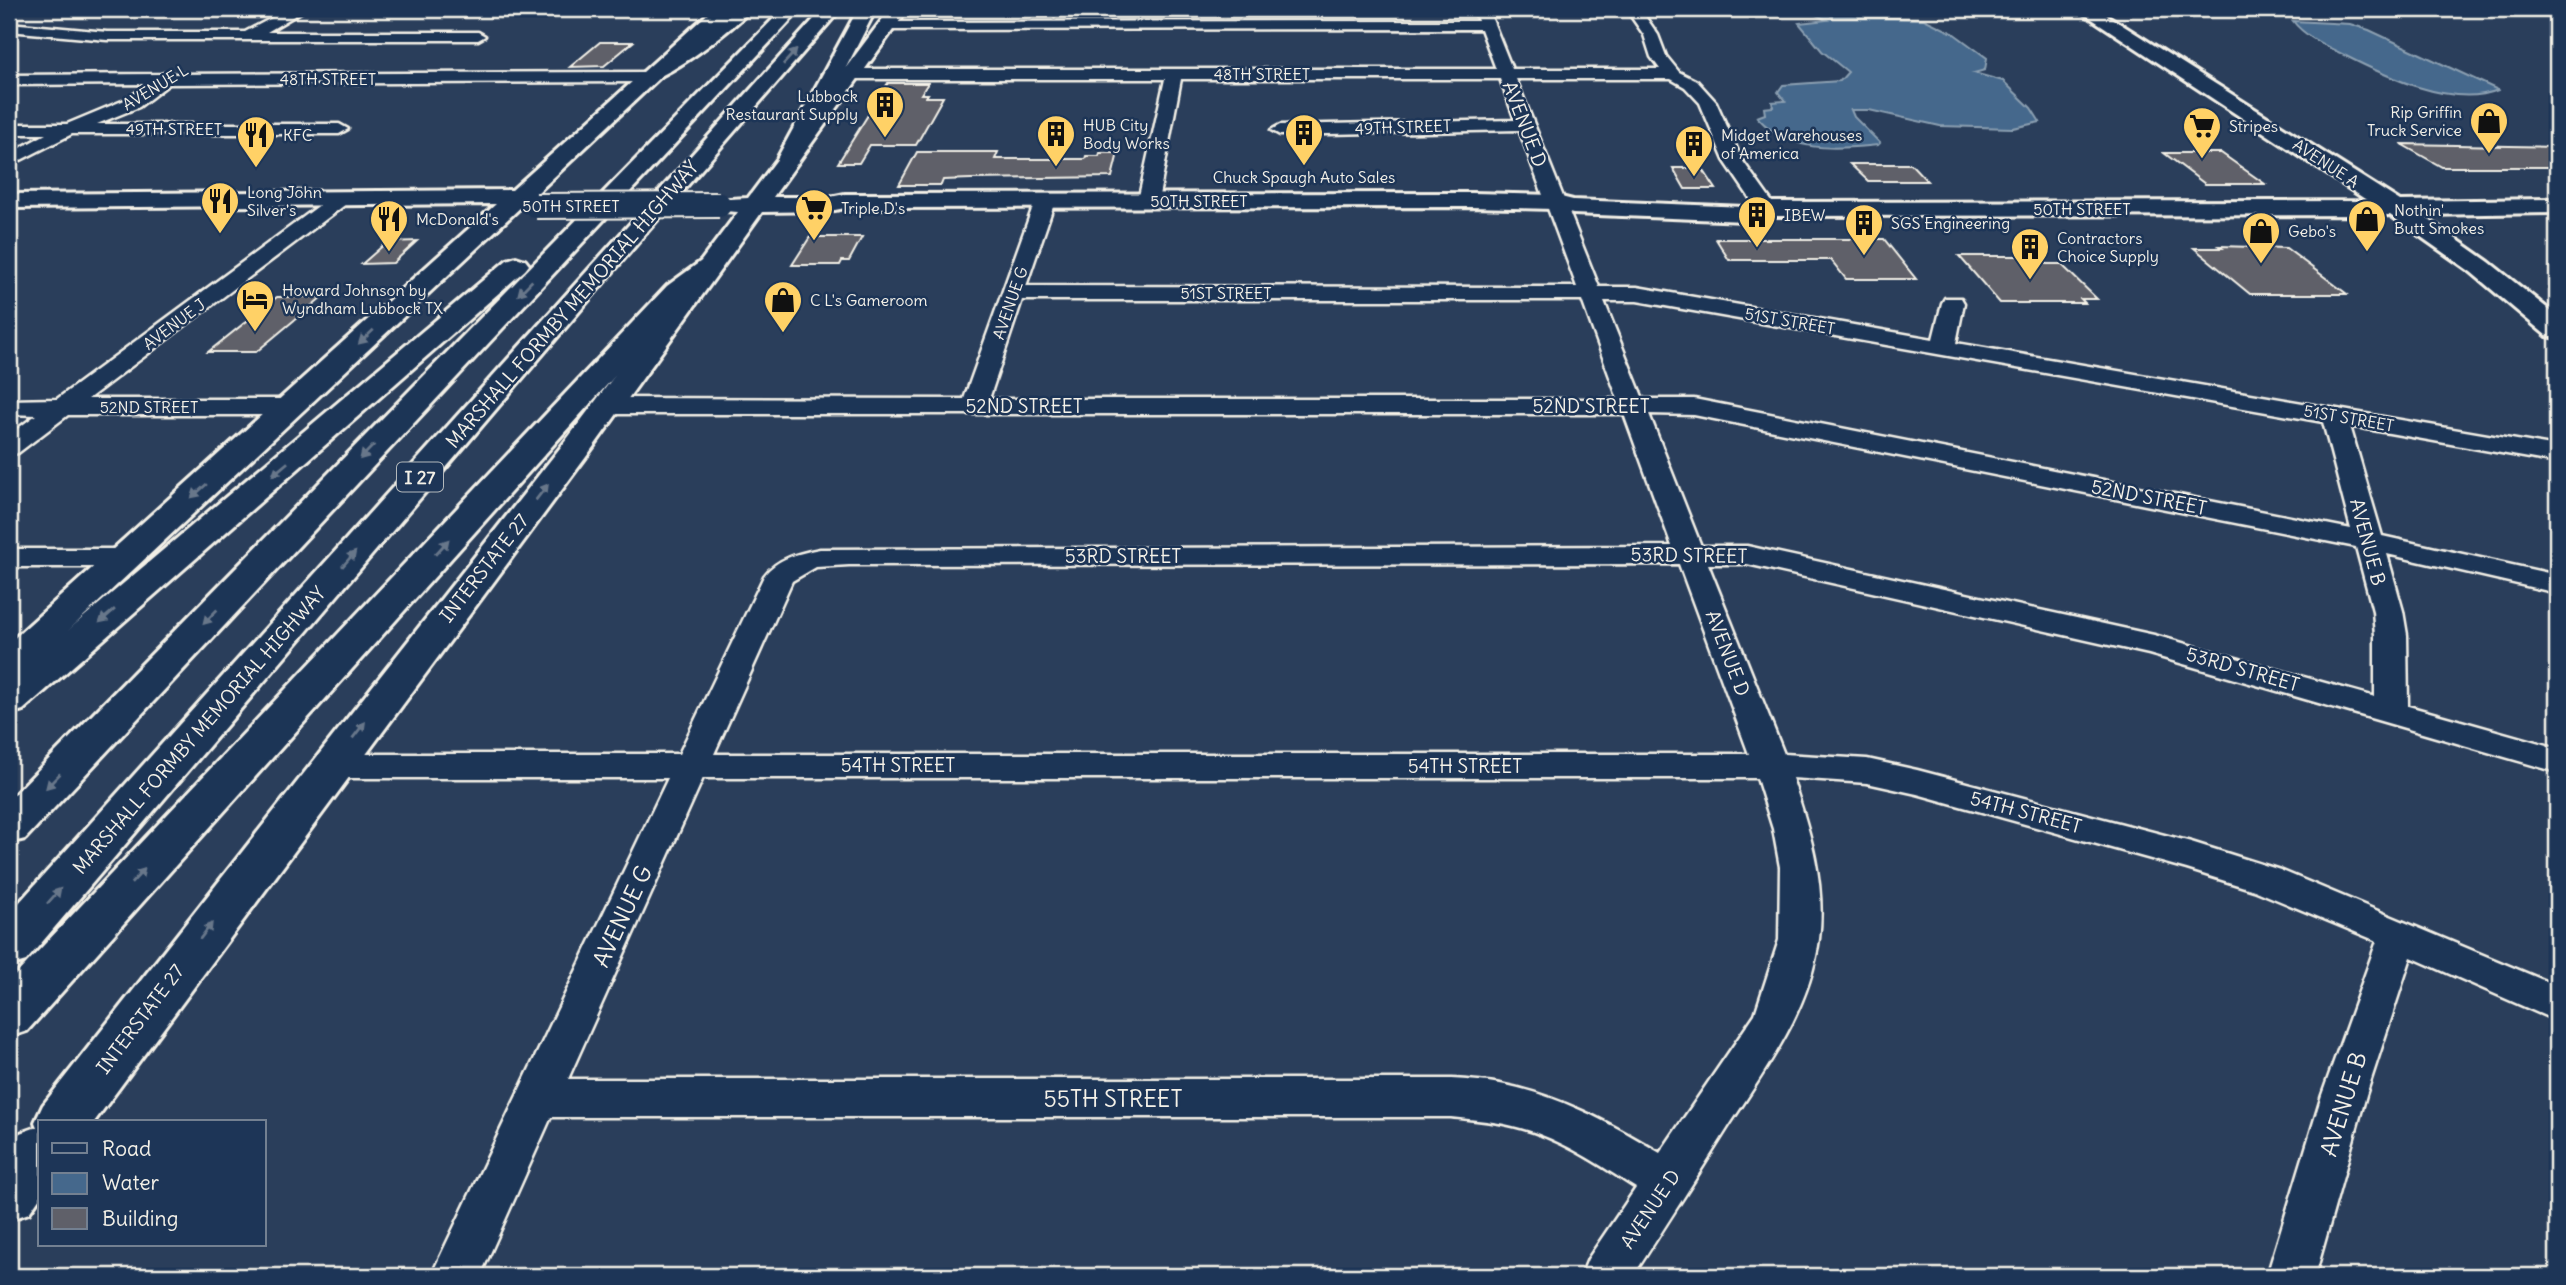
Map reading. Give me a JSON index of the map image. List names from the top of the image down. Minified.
{"streets":{"main road":["AVENUE A","50TH STREET","MARSHALL FORMBY MEMORIAL HIGHWAY","I 27","INTERSTATE 27"],"street":["48TH STREET","AVENUE L","AVENUE D","49TH STREET","51ST STREET","AVENUE G","AVENUE J","52ND STREET","AVENUE B","53RD STREET","54TH STREET","55TH STREET"]},"crossings":[["48TH STREET","AVENUE L"],["48TH STREET","AVENUE D"],["48TH STREET","INTERSTATE 27"],["AVENUE L","49TH STREET"],["AVENUE D","49TH STREET"],["AVENUE D","50TH STREET"],["AVENUE D","51ST STREET"],["AVENUE D","52ND STREET"],["AVENUE D","53RD STREET"],["AVENUE D","54TH STREET"],["AVENUE D","55TH STREET"],["AVENUE A","50TH STREET"],["50TH STREET","AVENUE G"],["50TH STREET","AVENUE J"],["50TH STREET","INTERSTATE 27"],["51ST STREET","AVENUE G"],["51ST STREET","AVENUE B"],["AVENUE G","52ND STREET"],["AVENUE G","53RD STREET"],["AVENUE G","54TH STREET"],["AVENUE G","55TH STREET"],["AVENUE J","52ND STREET"],["52ND STREET","AVENUE B"],["52ND STREET","INTERSTATE 27"],["AVENUE B","53RD STREET"],["AVENUE B","54TH STREET"],["INTERSTATE 27","54TH STREET"]],"places":{"building":["Lubbock Restaurant Supply","Chuck Spaugh Auto Sales","HUB City Body Works","Midget Warehouses of America","IBEW","SGS Engineering","Contractors Choice Supply"],"shop":["Rip Griffin Truck Service","Nothin' Butt Smokes","Gebo's","C L's Gameroom"],"supermarket":["Stripes","Triple D's"],"restaurant":["KFC","Long John Silver's","McDonald's"],"hotel":["Howard Johnson by Wyndham Lubbock TX"]},"legend":["Road","Water","Building"]}
